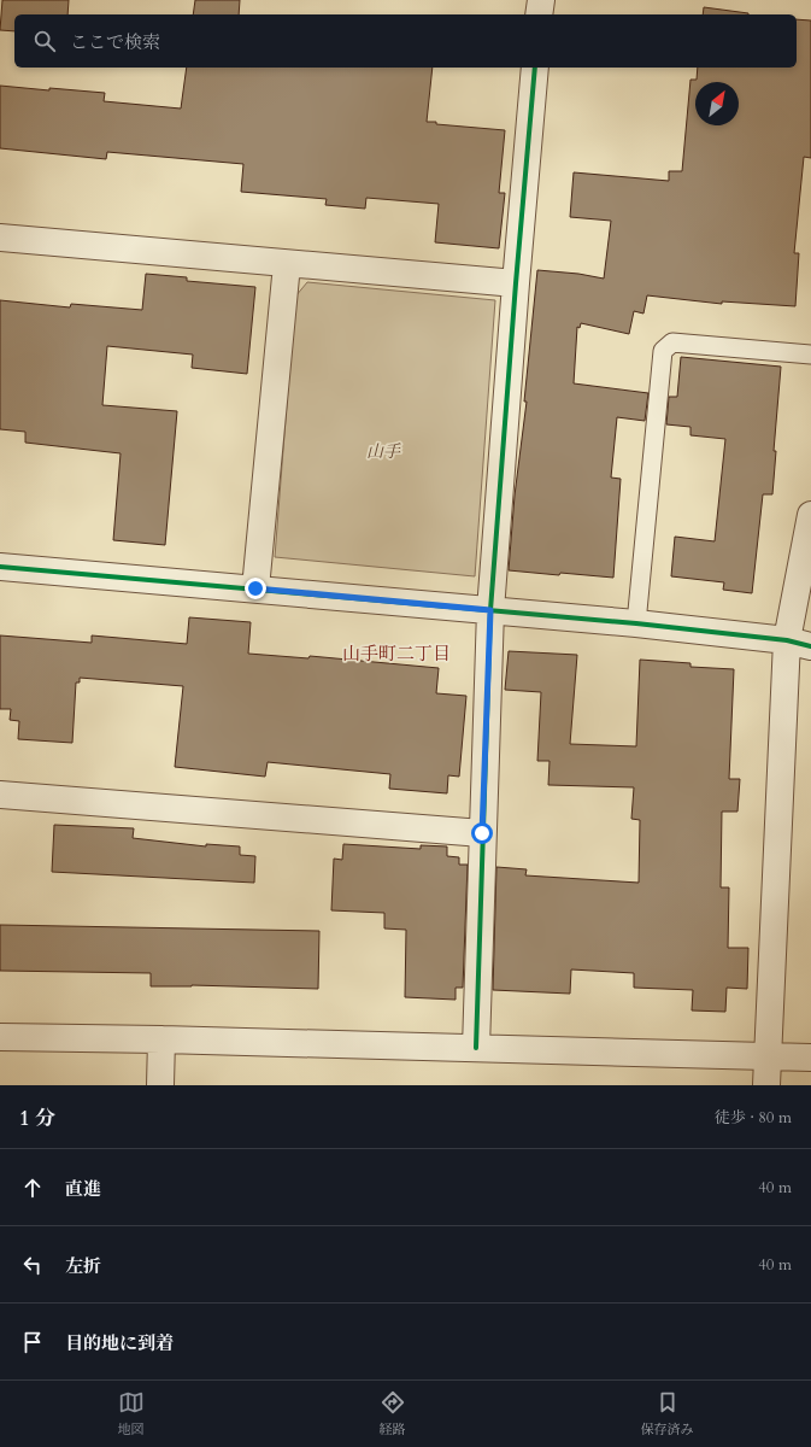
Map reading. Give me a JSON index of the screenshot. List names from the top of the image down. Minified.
{"districts":["山手町二丁目"],"parks":["山手"],"north":"top right","page":{"search":"ここで検索","heading":["1 分","徒歩 · 80 m"],"list":[["直進","40 m"],["左折","40 m"],"目的地に到着"],"nav":["地図","経路","保存済み"]}}
